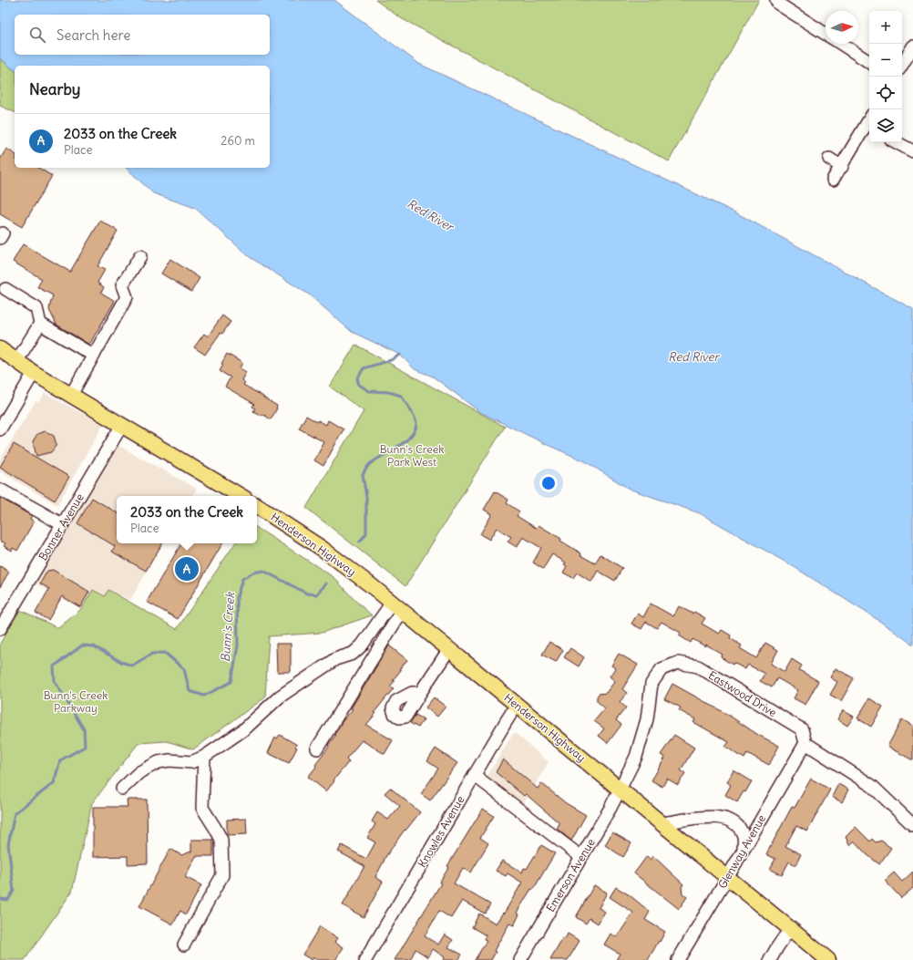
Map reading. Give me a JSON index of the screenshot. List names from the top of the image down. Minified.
{"streets":{"main road":["Henderson Highway"],"street":["Bonner Avenue","Eastwood Drive","Knowles Avenue","Glenway Avenue","Emerson Avenue"]},"crossings":[["Henderson Highway","Eastwood Drive"],["Henderson Highway","Knowles Avenue"],["Henderson Highway","Glenway Avenue"],["Henderson Highway","Emerson Avenue"],["Eastwood Drive","Glenway Avenue"],["Eastwood Drive","Emerson Avenue"]],"water":["Red River","Bunn's Creek"],"parks":["Bunn's Creek Park West","Bunn's Creek Parkway"],"north":"right","page":{"map_buttons":["+","−"],"search":"Search here","heading":"Nearby","list":[{"mark":"A","name":"2033 on the Creek","note":"Place","value":"260 m"}],"popup":["2033 on the Creek","Place"],"pins":"A"}}
